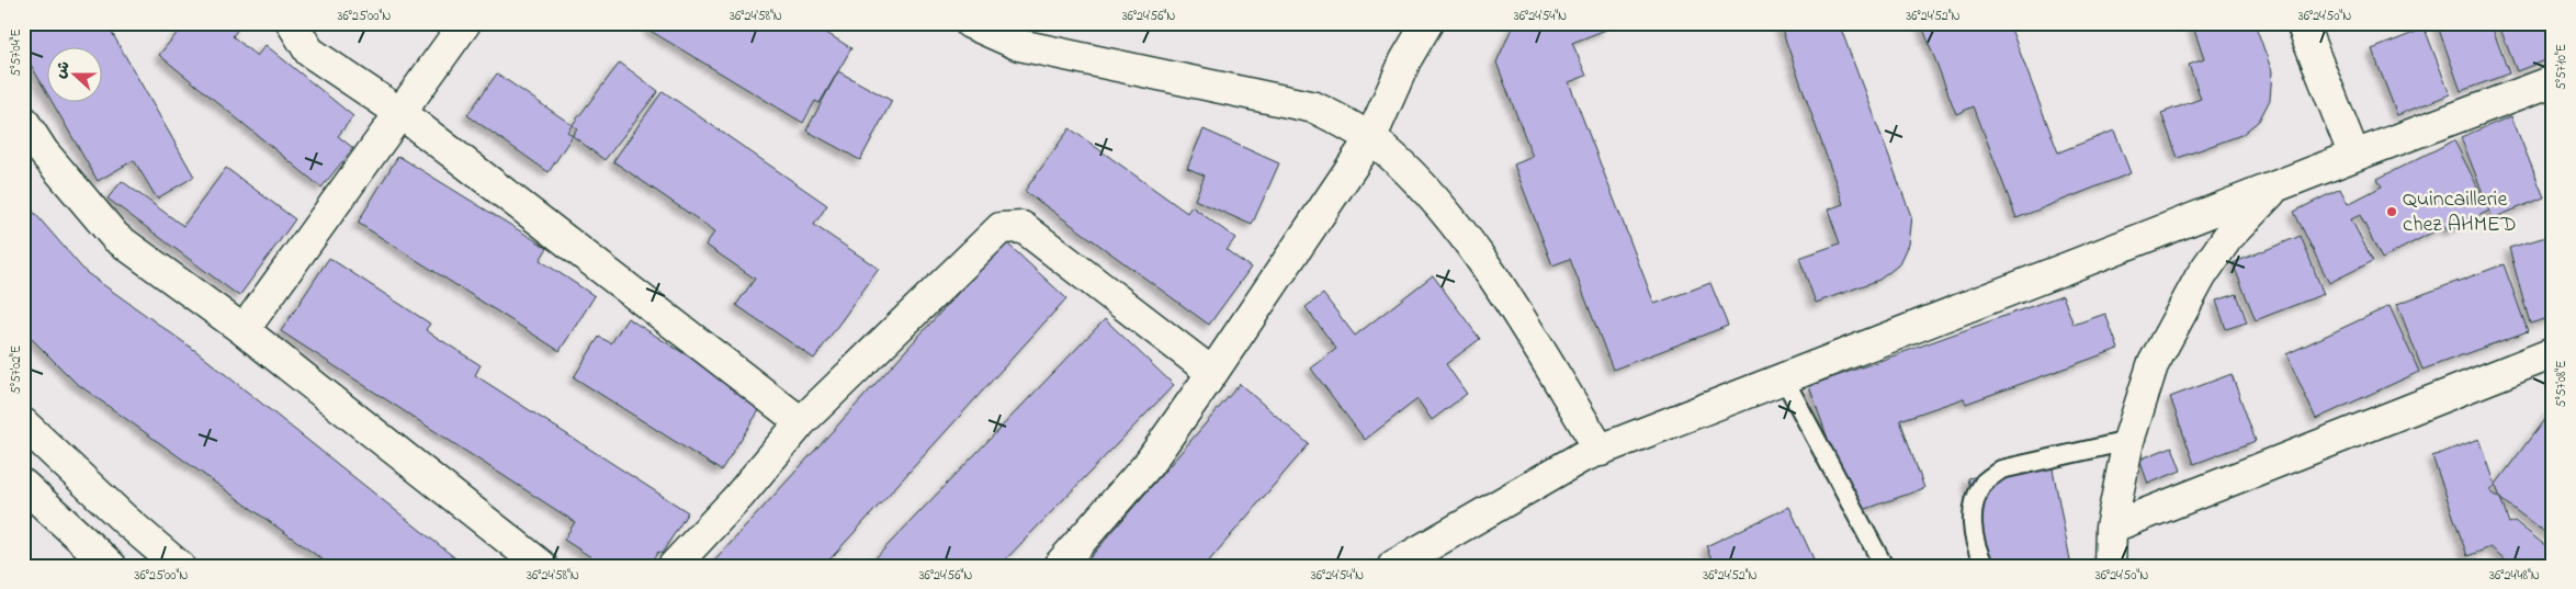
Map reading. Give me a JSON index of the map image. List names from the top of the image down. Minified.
{"places":["Quincaillerie chez AHMED"],"north":"left","coordinates":["36°25'00\"N","36°24'58\"N","36°24'56\"N","36°24'54\"N","36°24'52\"N","36°24'50\"N","5°57'04\"E","5°57'10\"E","5°57'02\"E","5°57'08\"E","36°24'48\"N"]}
